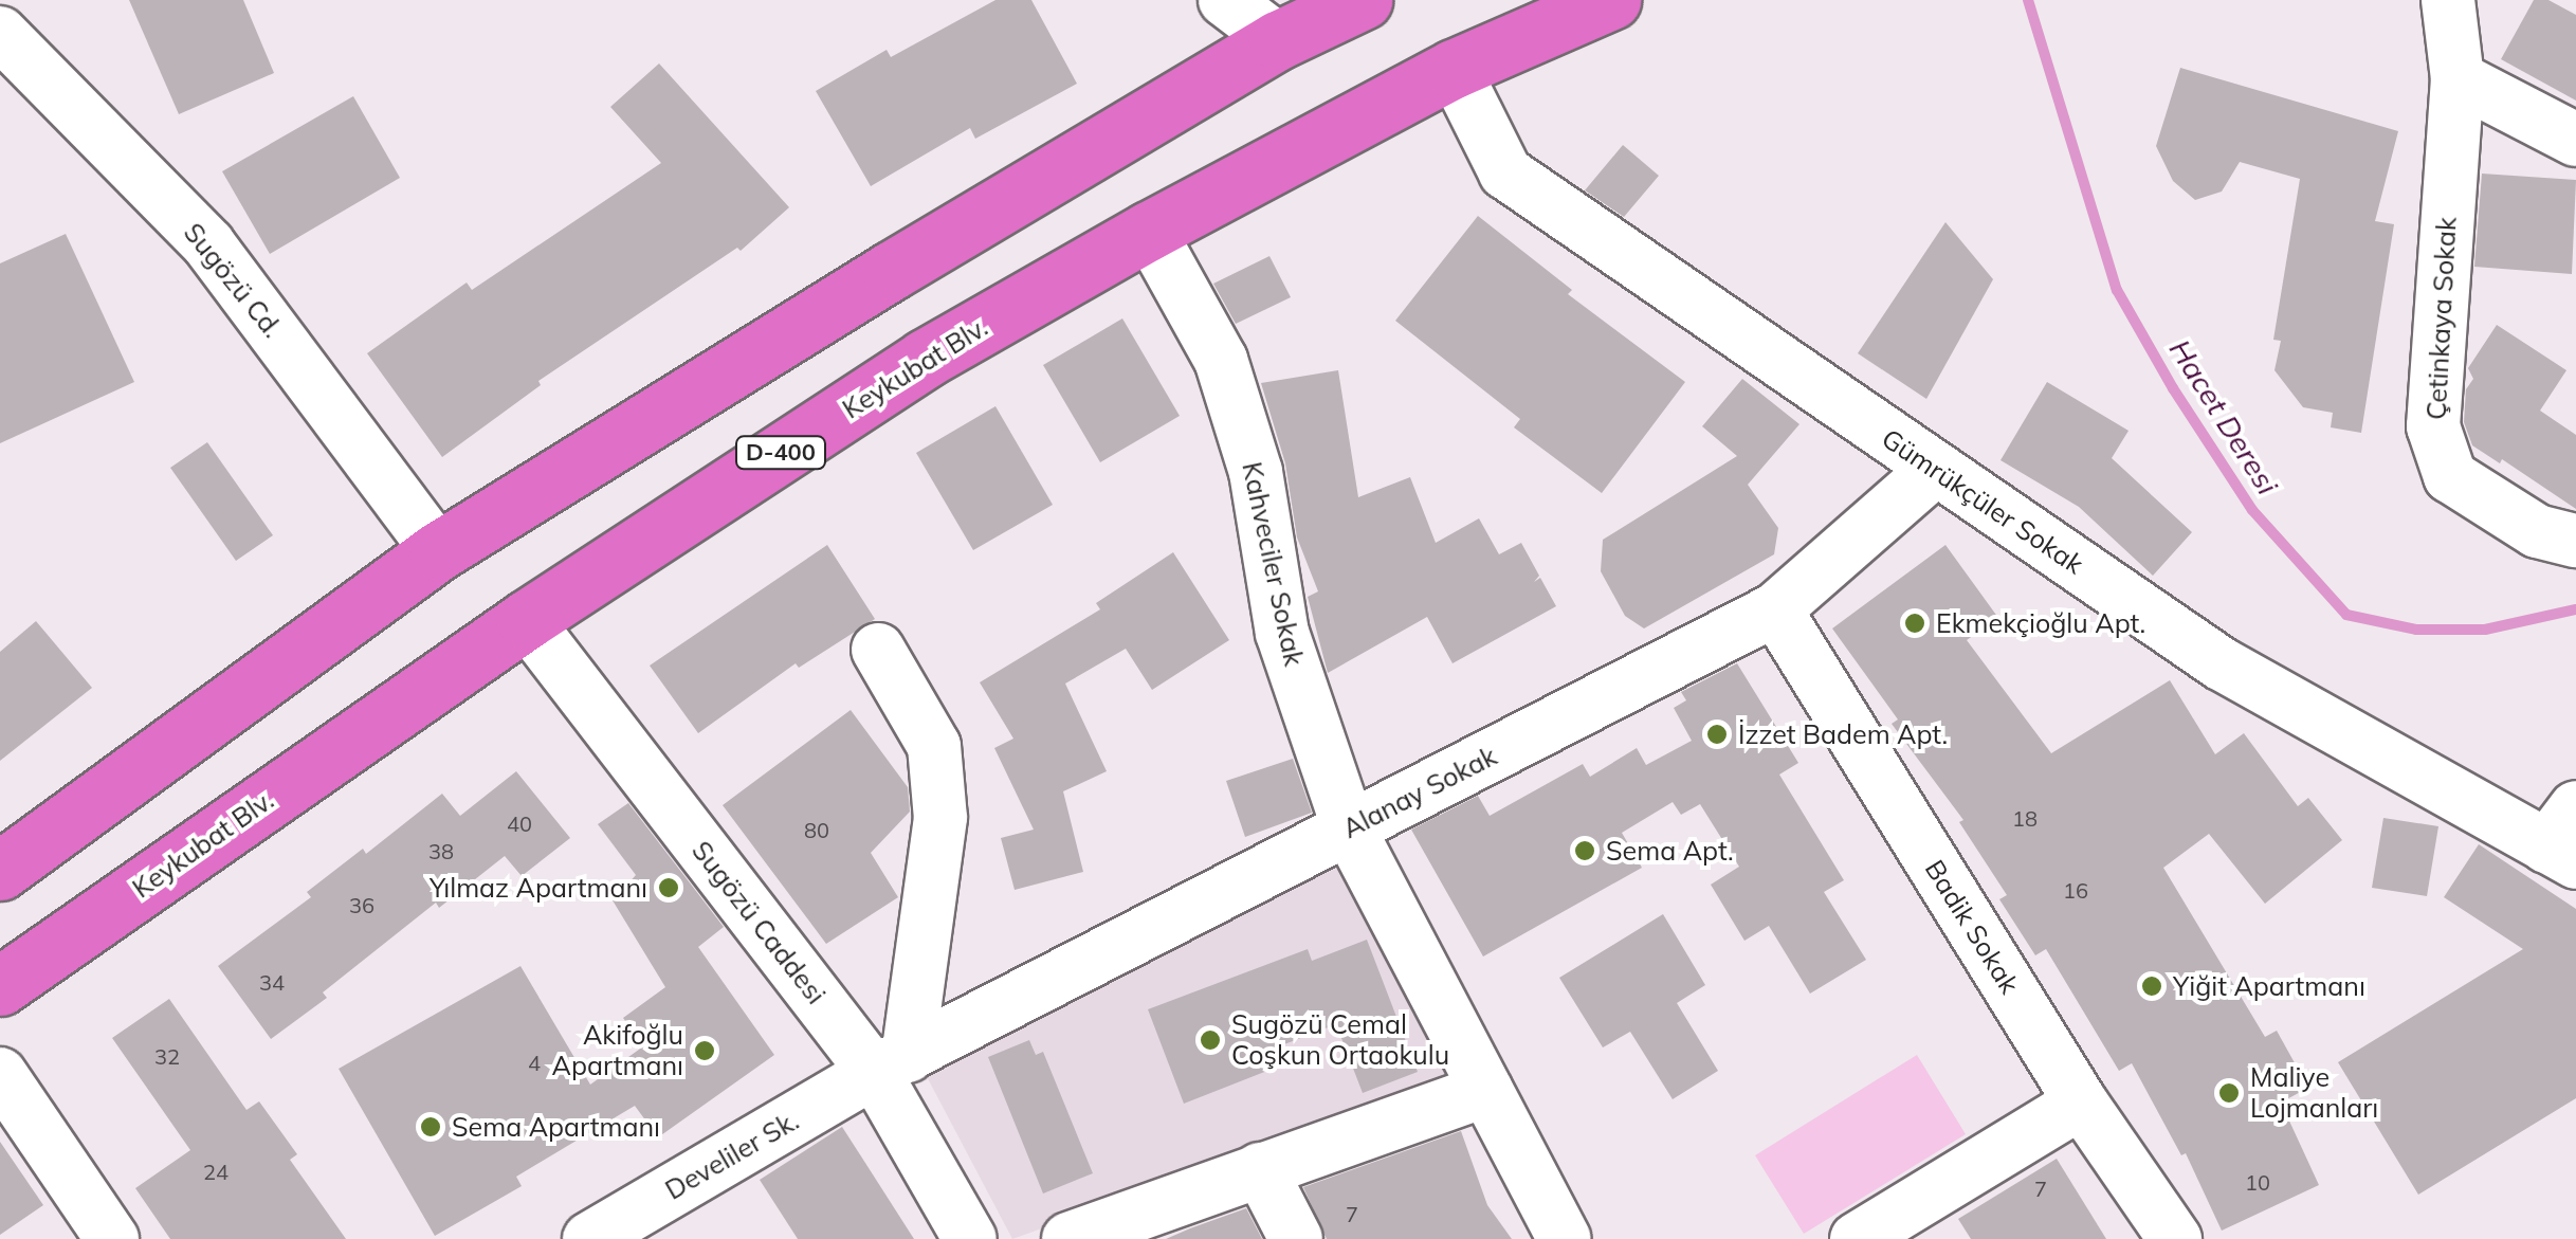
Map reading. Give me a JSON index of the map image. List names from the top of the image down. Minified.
{"streets":{"highway":["Keykubat Blv.","D-400"],"street":["Sugözü Cd.","Çetinkaya Sokak","Gümrükçüler Sokak","Kahveciler Sokak","Alanay Sokak","Sugözü Caddesi","Badik Sokak","Develiler Sk."]},"crossings":[["Keykubat Blv.","Gümrükçüler Sokak"],["Keykubat Blv.","Kahveciler Sokak"],["Keykubat Blv.","Sugözü Caddesi"],["Gümrükçüler Sokak","Alanay Sokak"],["Kahveciler Sokak","Alanay Sokak"],["Alanay Sokak","Sugözü Caddesi"],["Alanay Sokak","Badik Sokak"],["Alanay Sokak","Develiler Sk."],["Sugözü Caddesi","Develiler Sk."]],"water":["Hacet Deresi"],"places":["Ekmekçioğlu Apt.","İzzet Badem Apt.","Sema Apt.","Yılmaz Apartmanı","Yiğit Apartmanı","Sugözü Cemal Coşkun Ortaokulu","Akifoğlu Apartmanı","Maliye Lojmanları","Sema Apartmanı"],"house_numbers":["18","40","80","38","16","36","34","32","4","24","10","7","7"]}
